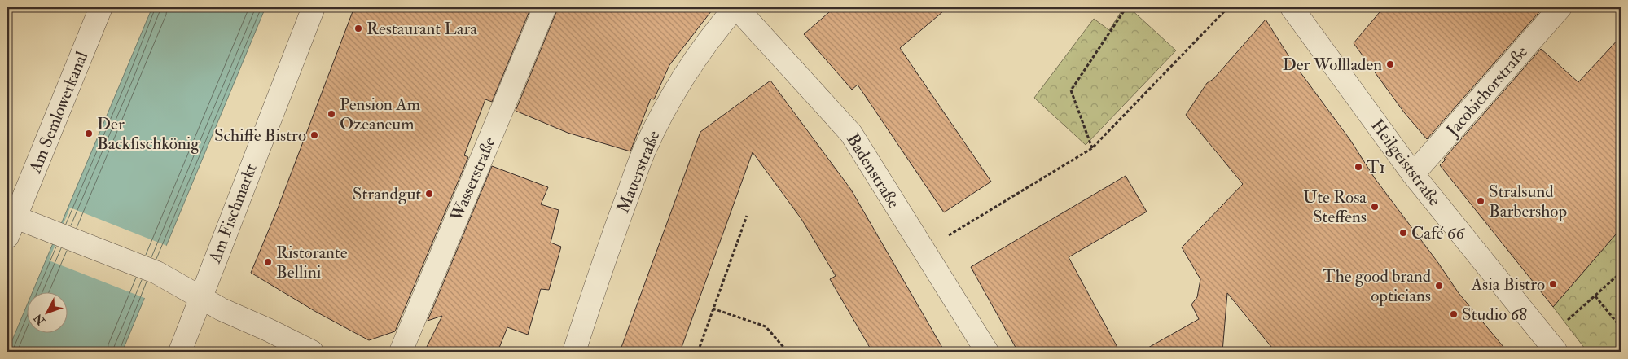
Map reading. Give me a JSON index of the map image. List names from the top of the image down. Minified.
{"streets":{"street":["Jacobichorstraße","Am Semlowerkanal","Heilgeiststraße","Badenstraße","Mauerstraße","Wasserstraße","Am Fischmarkt"]},"crossings":[["Jacobichorstraße","Heilgeiststraße"],["Badenstraße","Mauerstraße"]],"places":["Restaurant Lara","Der Wollladen","Pension Am Ozeaneum","Der Backfischkönig","Schiffe Bistro","T1","Strandgut","Stralsund Barbershop","Ute Rosa Steffens","Café 66","Ristorante Bellini","Asia Bistro","The good brand opticians","Studio 68"],"north":"bottom left"}
